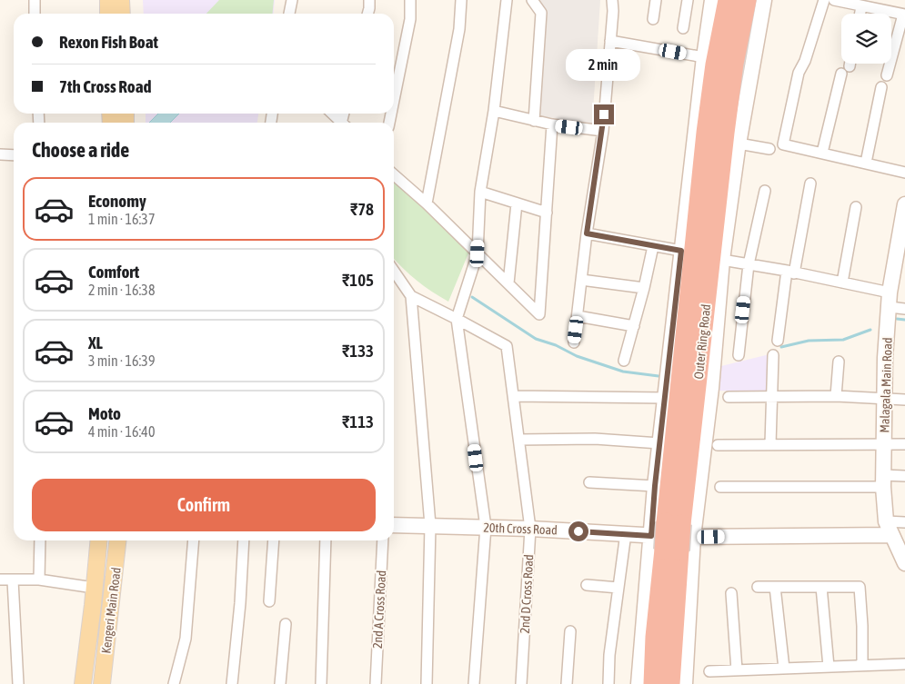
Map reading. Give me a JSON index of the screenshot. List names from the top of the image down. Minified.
{"streets":{"highway":["Outer Ring Road"],"main road":["Kengeri Main Road"],"street":["Malagala Main Road","20th Cross Road","2nd D Cross Road","2nd A Cross Road"]},"crossings":[["Outer Ring Road","20th Cross Road"],["Malagala Main Road","20th Cross Road"],["20th Cross Road","2nd D Cross Road"]],"page":{"banner":["Rexon Fish Boat","7th Cross Road"],"bubble":"2 min","heading":"Choose a ride","list":[{"name":"Economy","note":"1 min · 16:37","value":"₹78"},{"name":"Comfort","note":"2 min · 16:38","value":"₹105"},{"name":"XL","note":"3 min · 16:39","value":"₹133"},{"name":"Moto","note":"4 min · 16:40","value":"₹113"}],"buttons":"Confirm"}}
